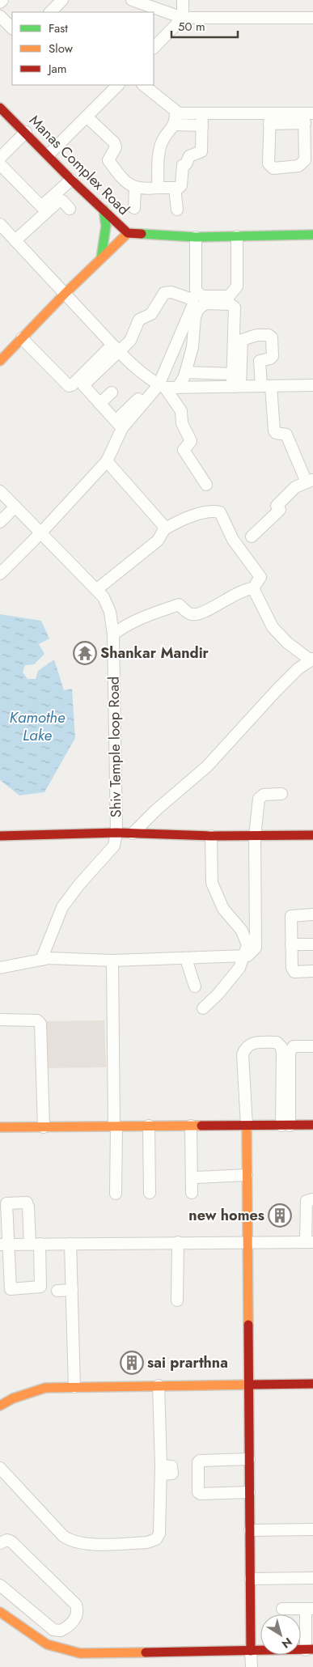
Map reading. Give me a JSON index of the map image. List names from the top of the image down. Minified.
{"streets":{"street":["Manas Complex Road","Shiv Temple loop Road"]},"water":["Kamothe Lake"],"places":{"temple":["Shankar Mandir"],"building":["new homes","sai prarthna"]},"legend":["Fast","Slow","Jam"],"scale_bar":"50 m","north":"bottom right"}
